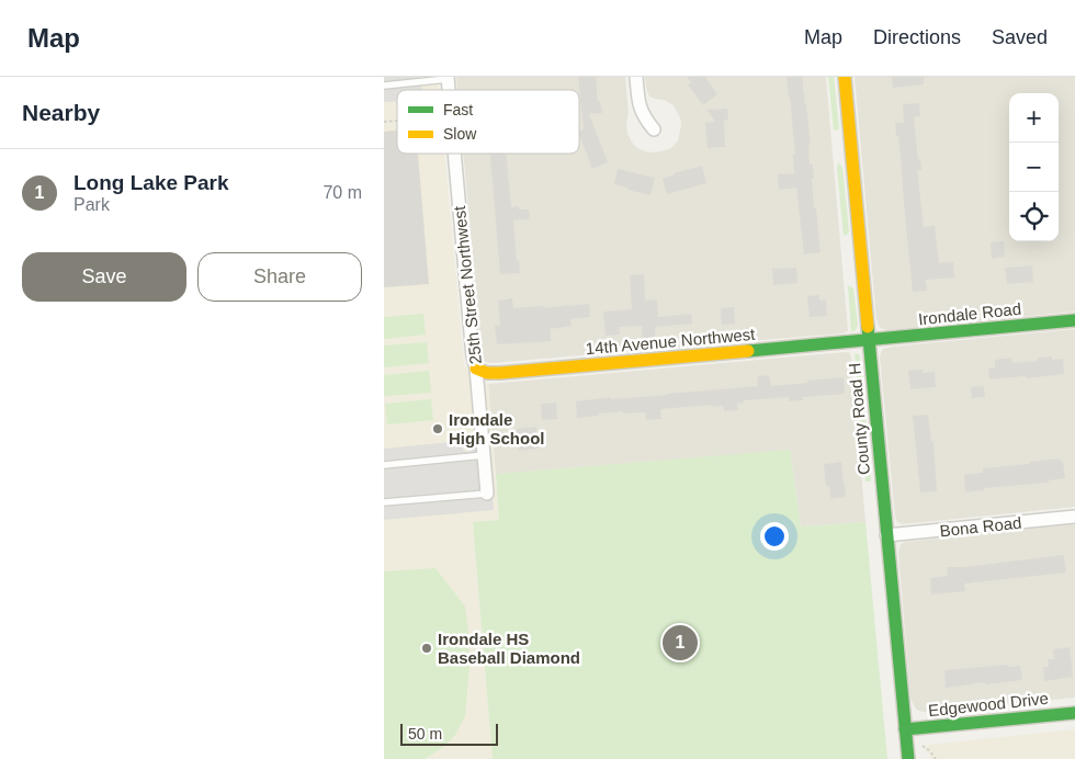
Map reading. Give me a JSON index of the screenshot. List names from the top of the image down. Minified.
{"streets":{"street":["25th Street Northwest","Irondale Road","14th Avenue Northwest","County Road H","Bona Road","Edgewood Drive"]},"crossings":[["25th Street Northwest","14th Avenue Northwest"],["Irondale Road","14th Avenue Northwest"],["Irondale Road","County Road H"],["14th Avenue Northwest","County Road H"],["County Road H","Bona Road"],["County Road H","Edgewood Drive"]],"places":["Irondale High School","Irondale HS Baseball Diamond"],"legend":["Fast","Slow"],"scale_bar":"50 m","page":{"header":"Map","nav":["Map","Directions","Saved"],"heading":"Nearby","map_buttons":["+","−"],"list":[{"mark":"1","name":"Long Lake Park","note":"Park","value":"70 m"}],"buttons":["Save","Share"],"pins":"1","scale":"50 m"}}
